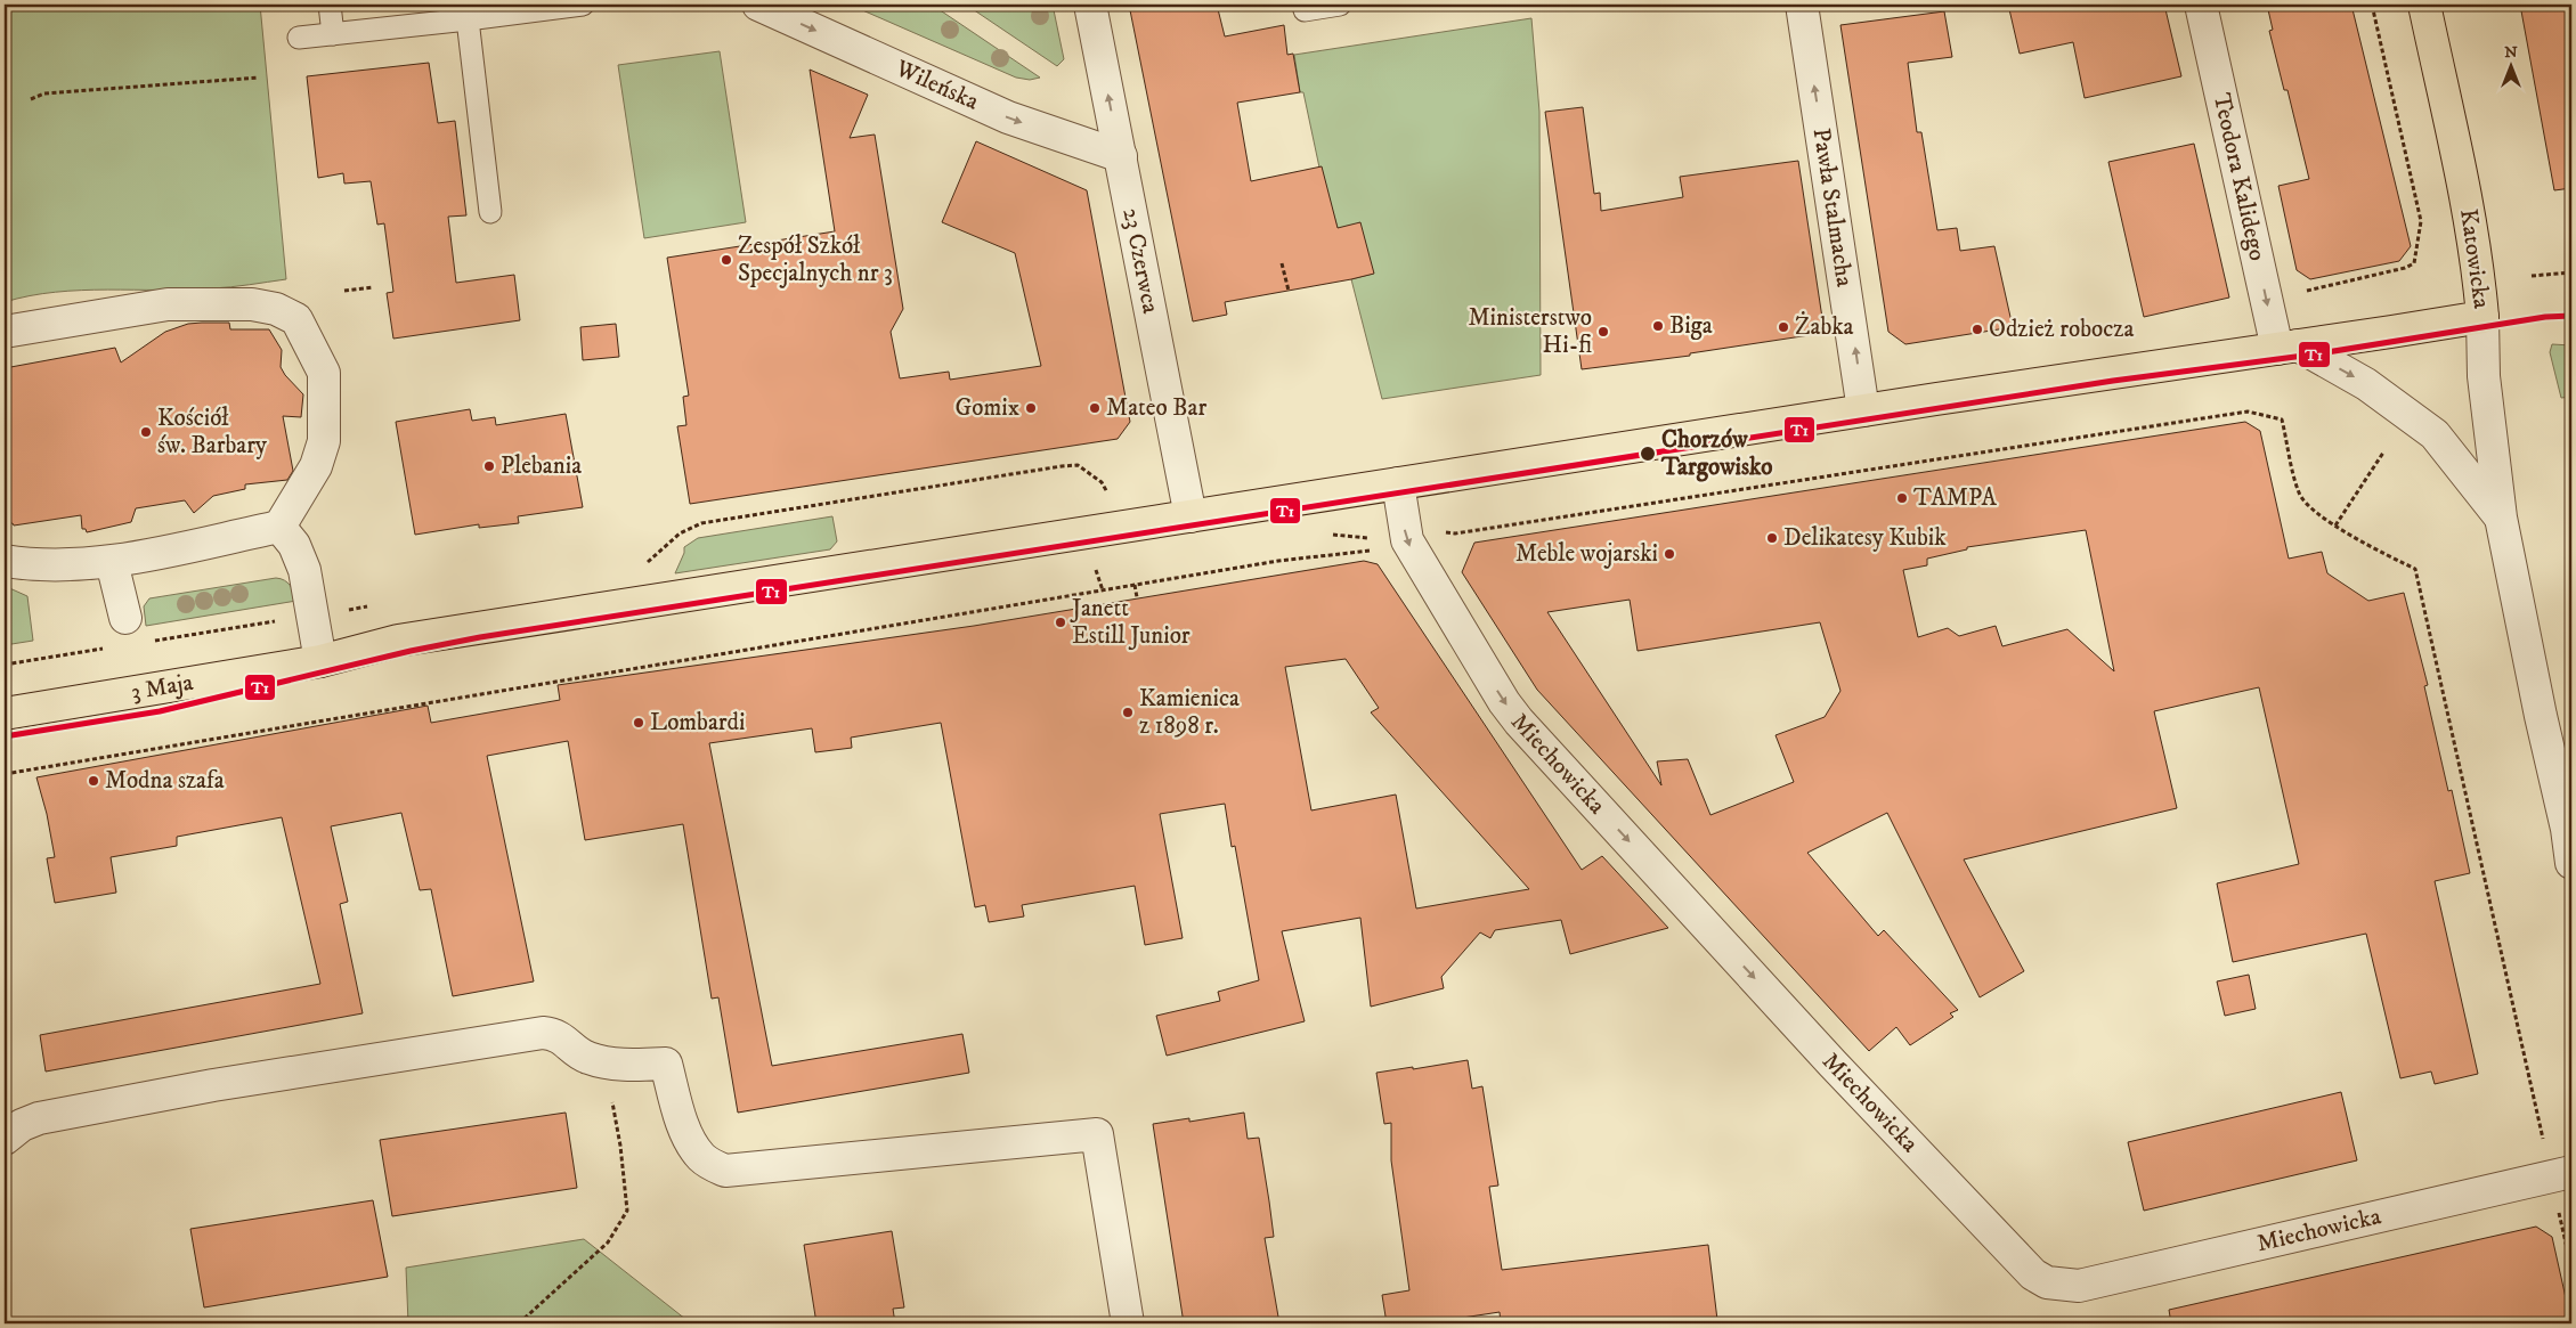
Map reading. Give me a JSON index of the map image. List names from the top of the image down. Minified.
{"streets":{"main road":["Katowicka","3 Maja"],"street":["Wileńska","Teodora Kalidego","Pawła Stalmacha","23 Czerwca","Miechowicka"]},"crossings":[["Wileńska","23 Czerwca"],["Teodora Kalidego","Katowicka"],["Teodora Kalidego","3 Maja"],["Pawła Stalmacha","3 Maja"],["Katowicka","3 Maja"],["23 Czerwca","3 Maja"],["3 Maja","Miechowicka"]],"one_way":["Wileńska","Teodora Kalidego","Pawła Stalmacha","Miechowicka"],"places":["Zespół Szkół Specjalnych nr 3","Biga","Żabka","Odzież robocza","Ministerstwo Hi-fi","Gomix","Mateo Bar","Kościół św. Barbary","Chorzów Targowisko","Plebania","TAMPA","Delikatesy Kubik","Meble wojarski","Janett Estill Junior","Kamienica z 1898 r.","Lombardi","Modna szafa"],"lines":["transit line T1"],"north":"top"}
